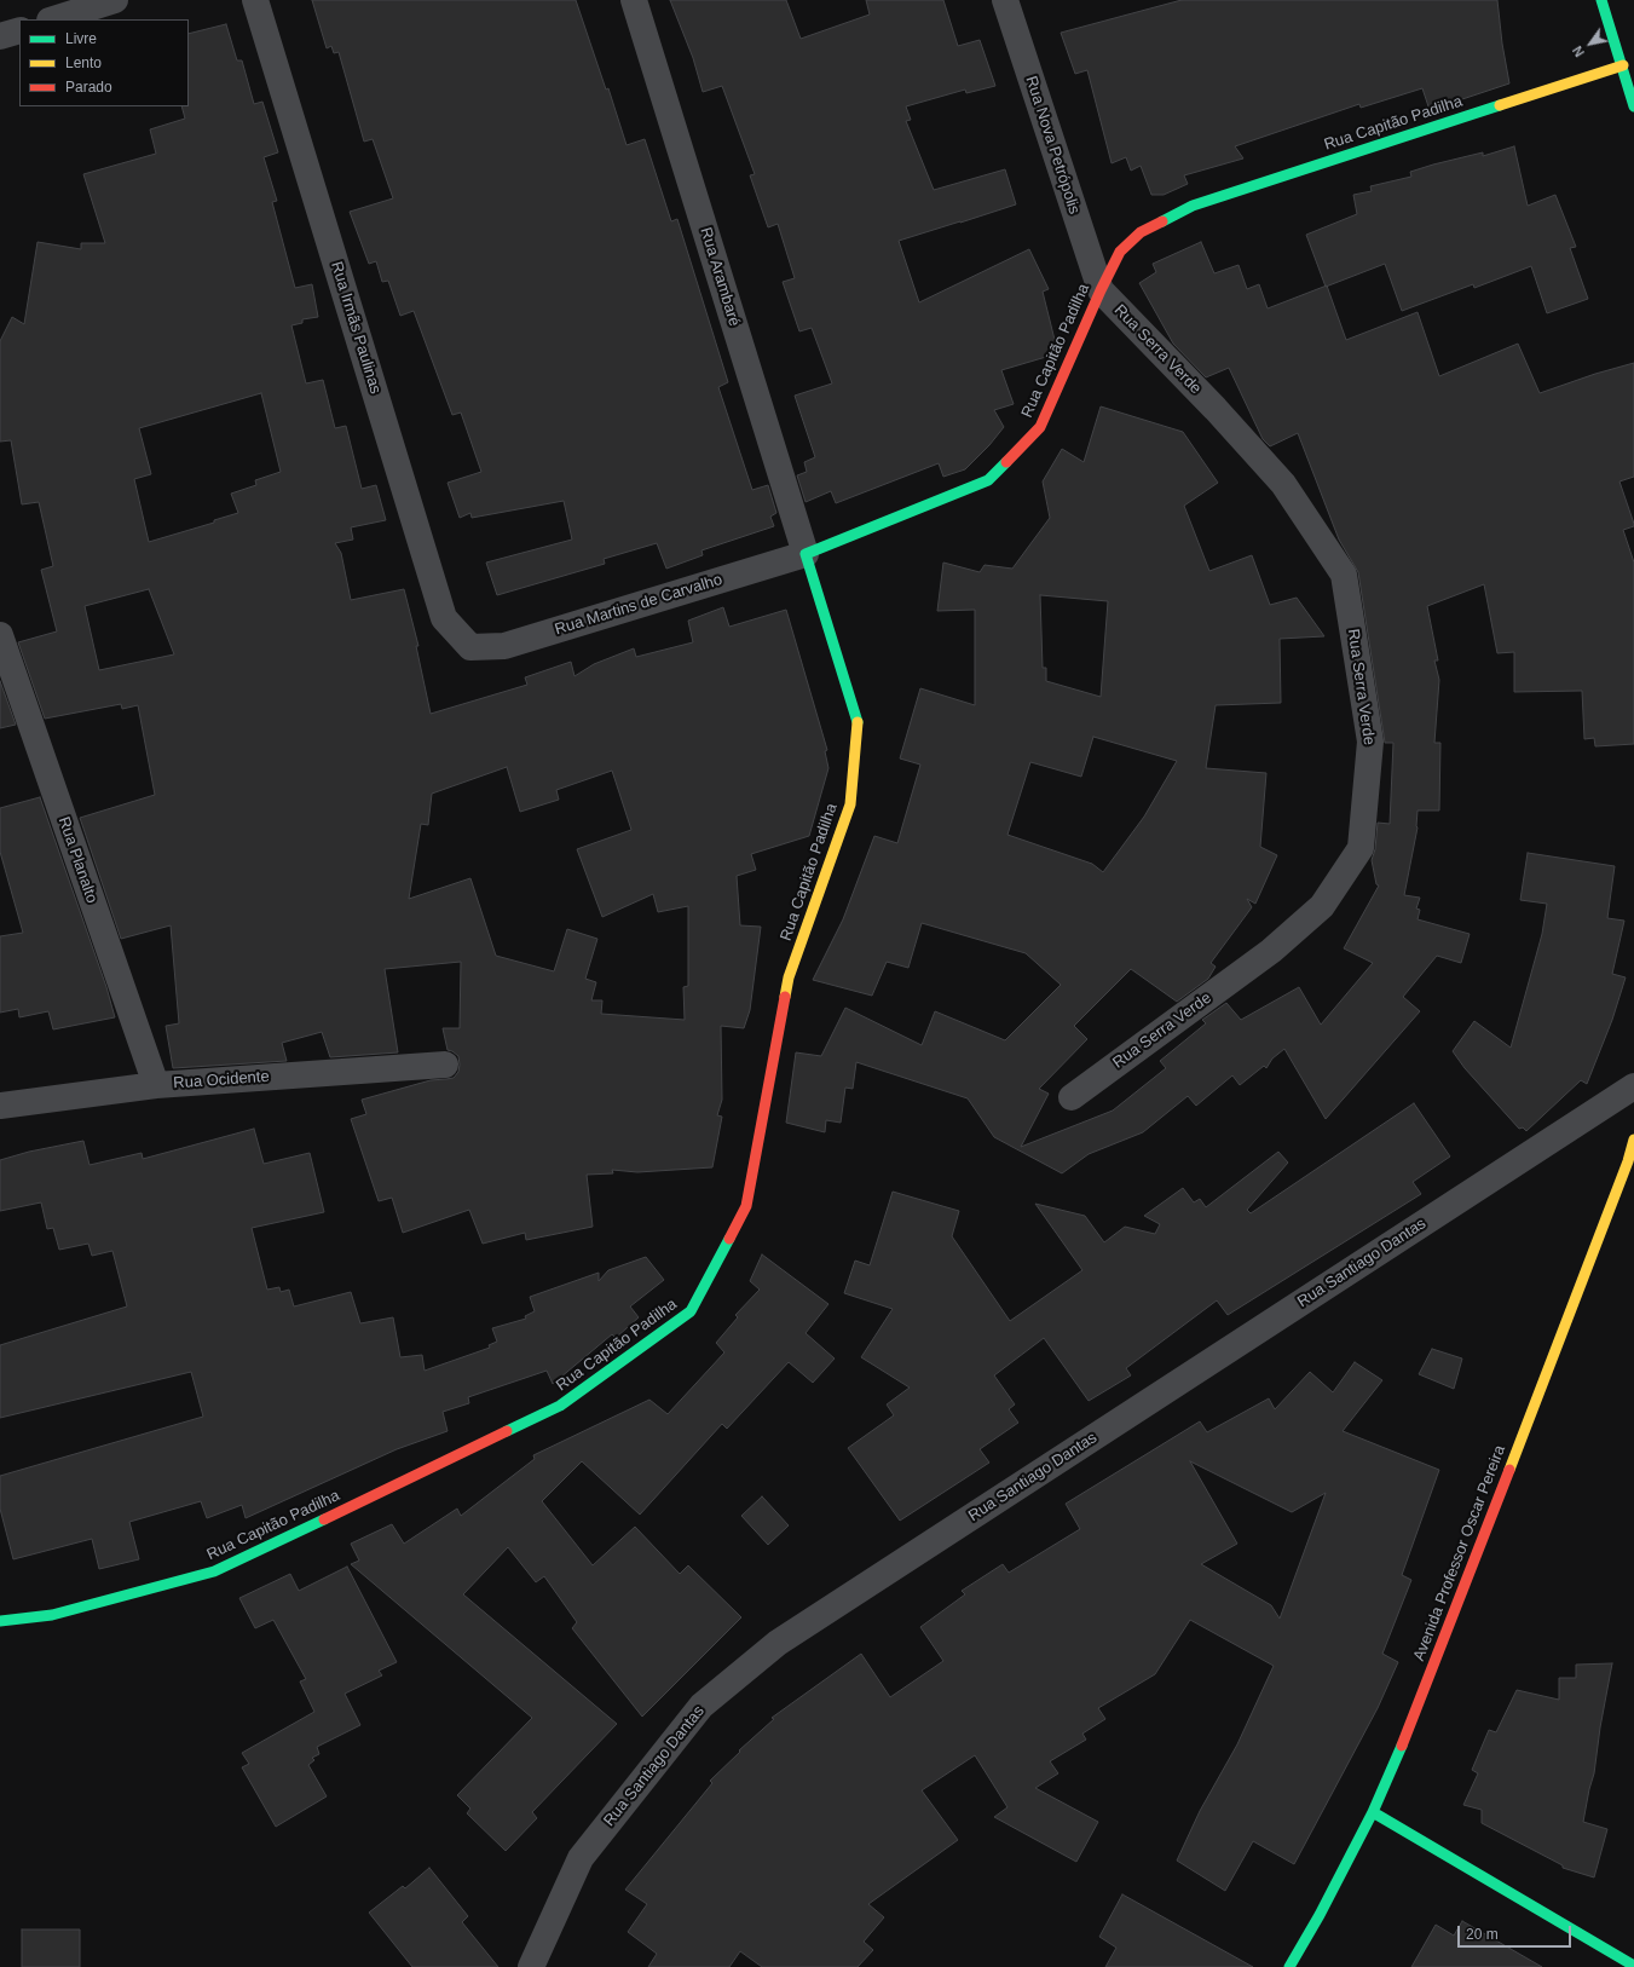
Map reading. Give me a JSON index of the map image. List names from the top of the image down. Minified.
{"streets":{"street":["Rua Capitão Padilha","Rua Nova Petrópolis","Rua Arambaré","Rua Irmãs Paulinas","Rua Serra Verde","Rua Martins de Carvalho","Rua Planalto","Rua Ocidente","Rua Santiago Dantas","Avenida Professor Oscar Pereira"]},"crossings":[["Rua Capitão Padilha","Rua Nova Petrópolis"],["Rua Capitão Padilha","Rua Arambaré"],["Rua Capitão Padilha","Rua Serra Verde"],["Rua Capitão Padilha","Rua Martins de Carvalho"],["Rua Nova Petrópolis","Rua Serra Verde"],["Rua Arambaré","Rua Martins de Carvalho"],["Rua Irmãs Paulinas","Rua Martins de Carvalho"],["Rua Planalto","Rua Ocidente"]],"legend":["Livre","Lento","Parado"],"scale_bar":"20 m","north":"bottom left"}
